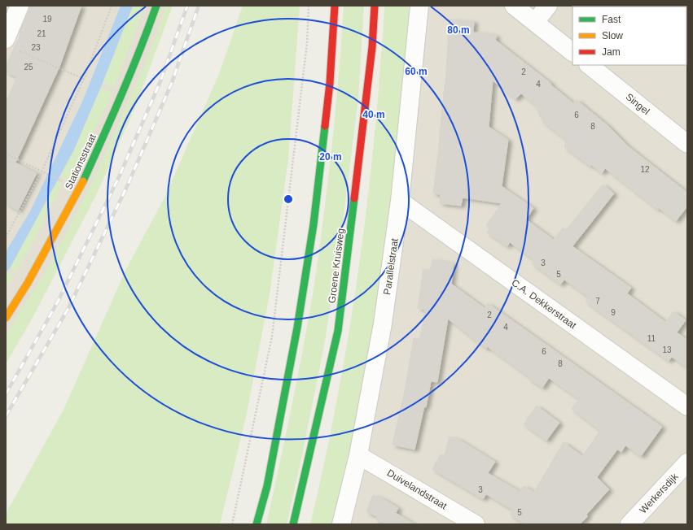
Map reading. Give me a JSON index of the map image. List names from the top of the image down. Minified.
{"streets":{"main road":["Stationsstraat","Groene Kruisweg"],"street":["Singel","Parallelstraat","C.A. Dekkerstraat","Duivelandstraat","Werkersdijk"]},"crossings":[["Parallelstraat","C.A. Dekkerstraat"],["Parallelstraat","Duivelandstraat"]],"house_numbers":["19","21","23","25","2","4","6","8","12","3","5","7","9","2","4","11","13","6","8","3","5"],"legend":["Fast","Slow","Jam"],"rings":["80 m","60 m","40 m","20 m"]}
